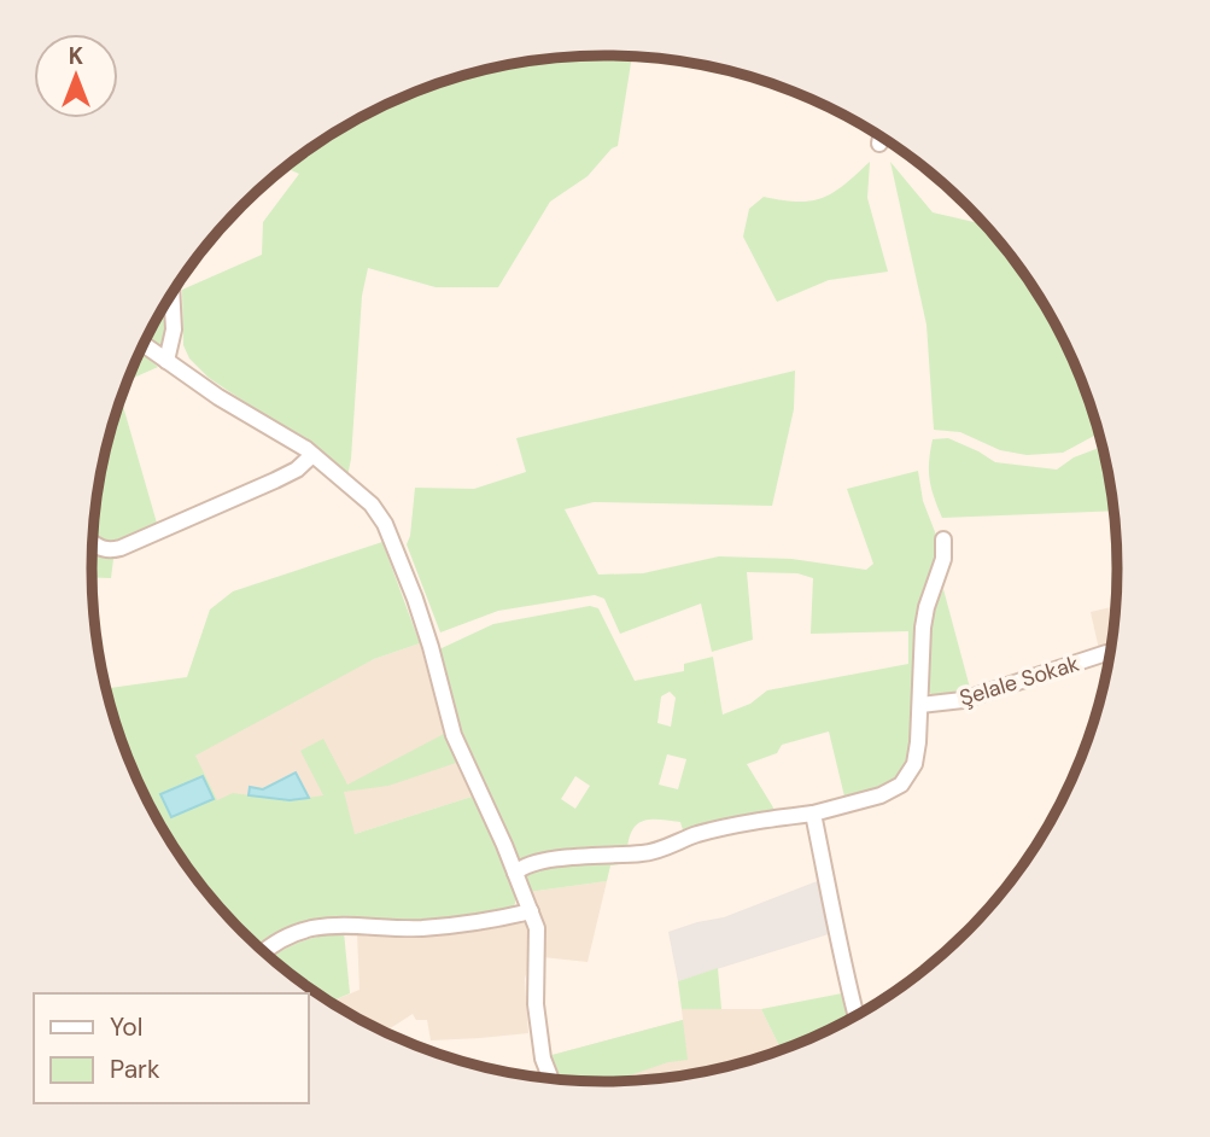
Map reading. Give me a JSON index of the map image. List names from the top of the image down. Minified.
{"streets":{"street":["Şelale Sokak"]},"legend":["Yol","Park"],"north":"top"}
